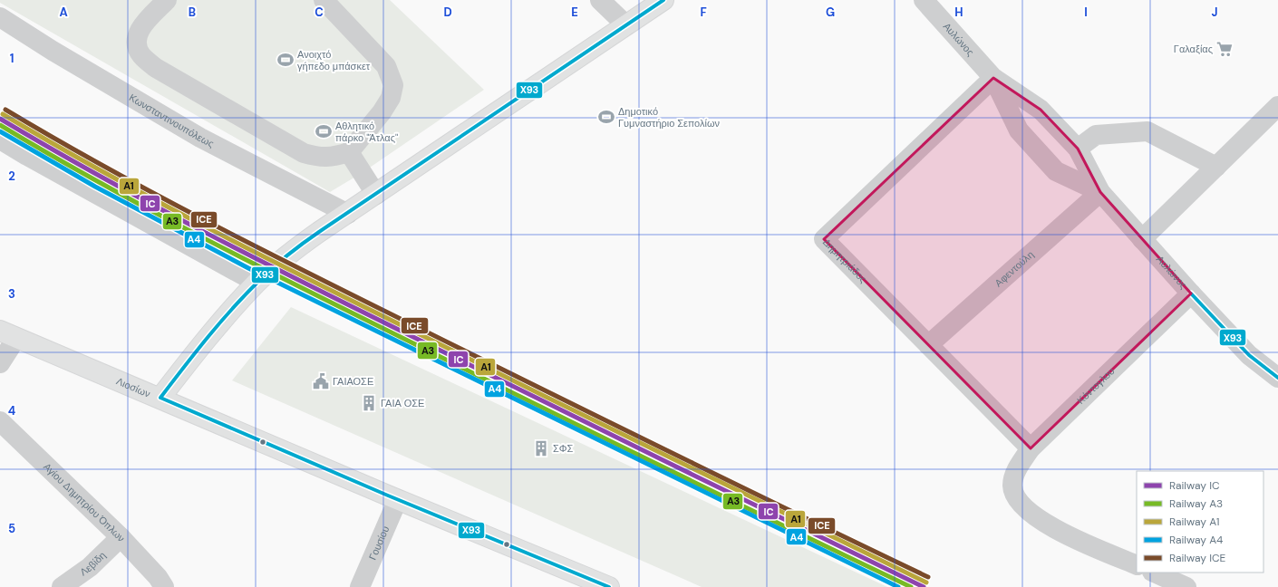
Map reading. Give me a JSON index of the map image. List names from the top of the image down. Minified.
{"streets":{"main road":["Λιοσίων"],"street":["Αυλώνος","Κωνσταντινουπόλεως","Δημητριάδος","Αφεντούλη","Κόντογλου","Αγίου Δημητρίου Όπλων","Γουσίου","Λεβίδη"]},"crossings":[["Αυλώνος","Δημητριάδος"],["Αυλώνος","Αφεντούλη"],["Αυλώνος","Κόντογλου"],["Δημητριάδος","Αφεντούλη"],["Δημητριάδος","Κόντογλου"],["Λιοσίων","Γουσίου"],["Αγίου Δημητρίου Όπλων","Λεβίδη"]],"places":{"supermarket":["Γαλαξίας"],"sports":["Ανοιχτό γήπεδο μπάσκετ","Δημοτικό Γυμναστήριο Σεπολίων","Αθλητικό πάρκο \"Άτλας\""],"public building":["ΓΑΙΑΟΣΕ"],"building":["ΓΑΙΑ ΟΣΕ","ΣΦΣ"]},"lines":["transit line X93","rail line ICE","rail line A1","rail line IC","rail line A3","rail line A4"],"legend":["Railway IC","Railway A3","Railway A1","Railway A4","Railway ICE"],"grid":{"columns":["A","B","C","D","E","F","G","H","I","J"],"rows":["1","2","3","4","5"]}}
